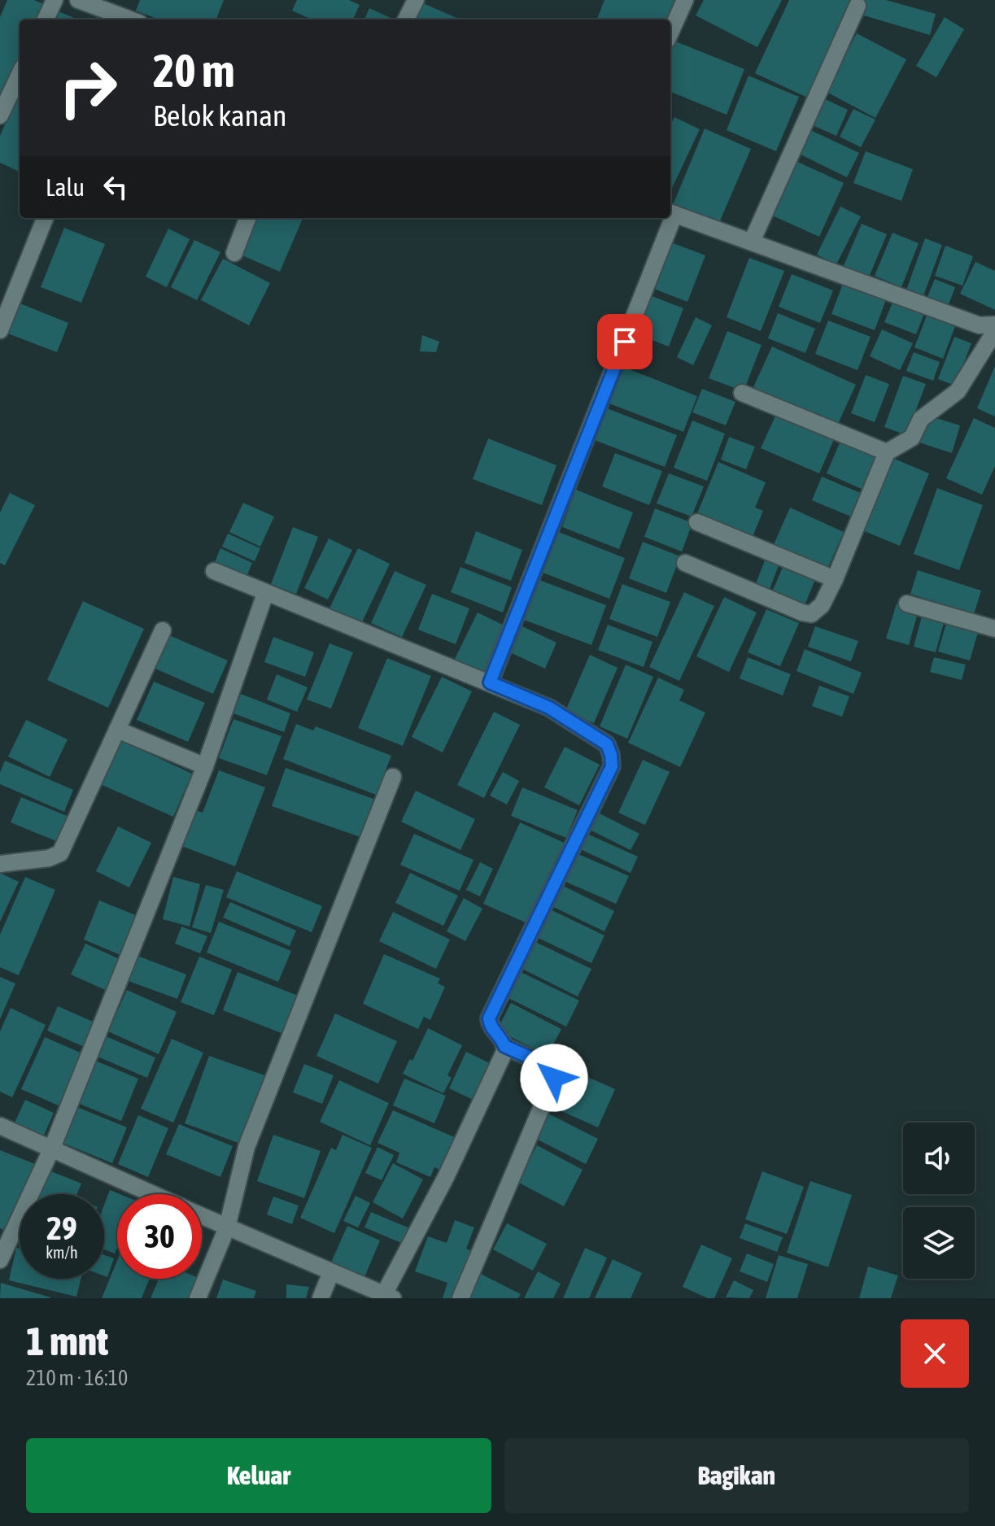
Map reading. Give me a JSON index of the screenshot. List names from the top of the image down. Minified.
{"page":{"turn":["20 m","Belok kanan"],"then":"Lalu","speed":"29 km/h","limit":"30","heading":["1 mnt","210 m · 16:10"],"buttons":["Keluar","Bagikan"]}}
